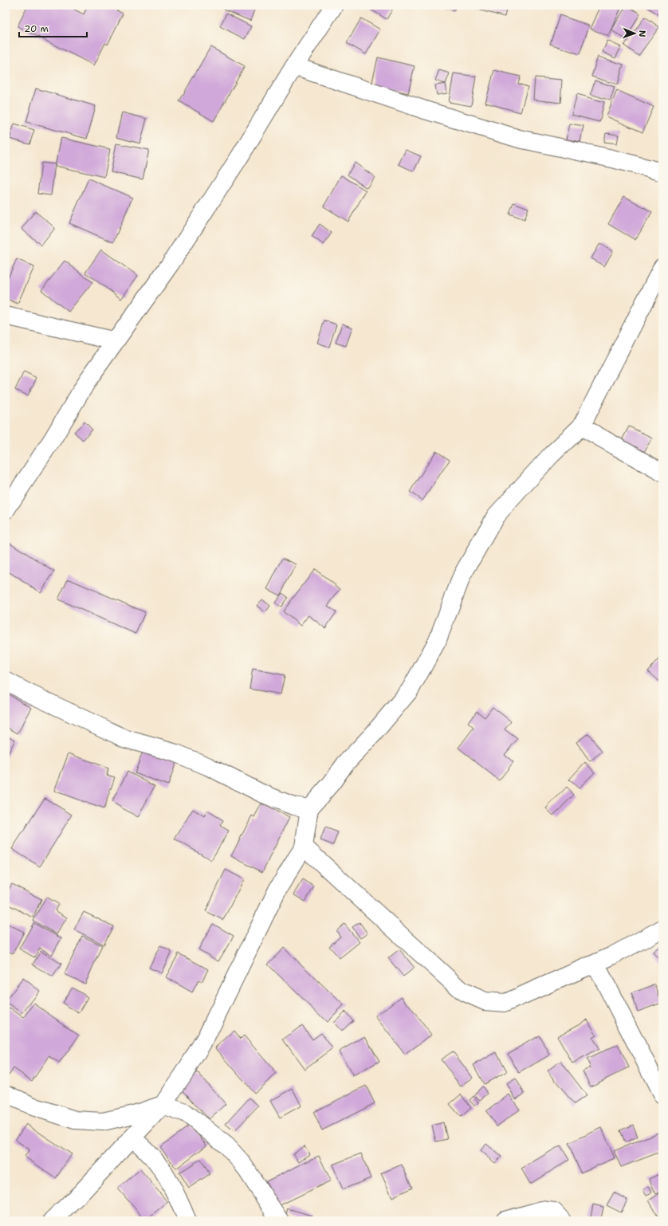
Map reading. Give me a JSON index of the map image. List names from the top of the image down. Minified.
{"scale_bar":"20 m","north":"right"}
